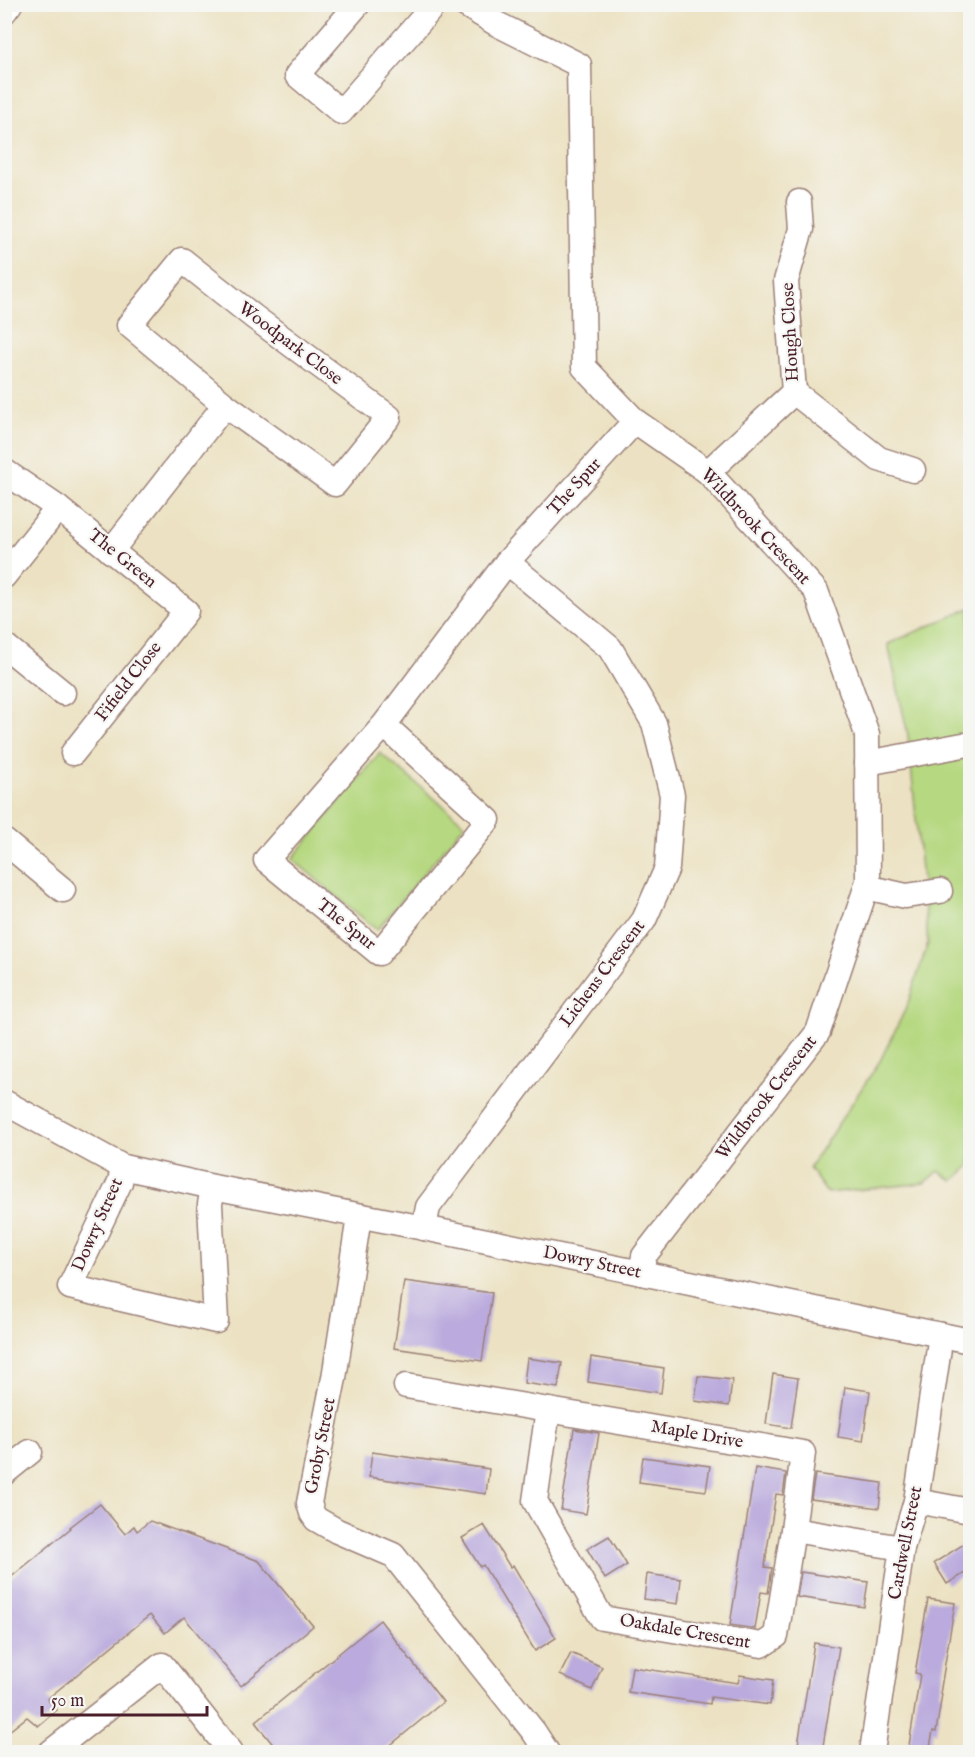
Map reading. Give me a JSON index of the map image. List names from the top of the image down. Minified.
{"streets":{"street":["Hough Close","Woodpark Close","The Spur","Wildbrook Crescent","The Green","Fifield Close","Lichens Crescent","Dowry Street","Maple Drive","Groby Street","Cardwell Street","Oakdale Crescent"]},"crossings":[["Hough Close","Wildbrook Crescent"],["The Spur","Wildbrook Crescent"],["The Spur","Lichens Crescent"],["Wildbrook Crescent","Dowry Street"],["The Green","Fifield Close"],["Lichens Crescent","Dowry Street"],["Dowry Street","Groby Street"],["Dowry Street","Cardwell Street"],["Maple Drive","Oakdale Crescent"]],"scale_bar":"50 m"}
